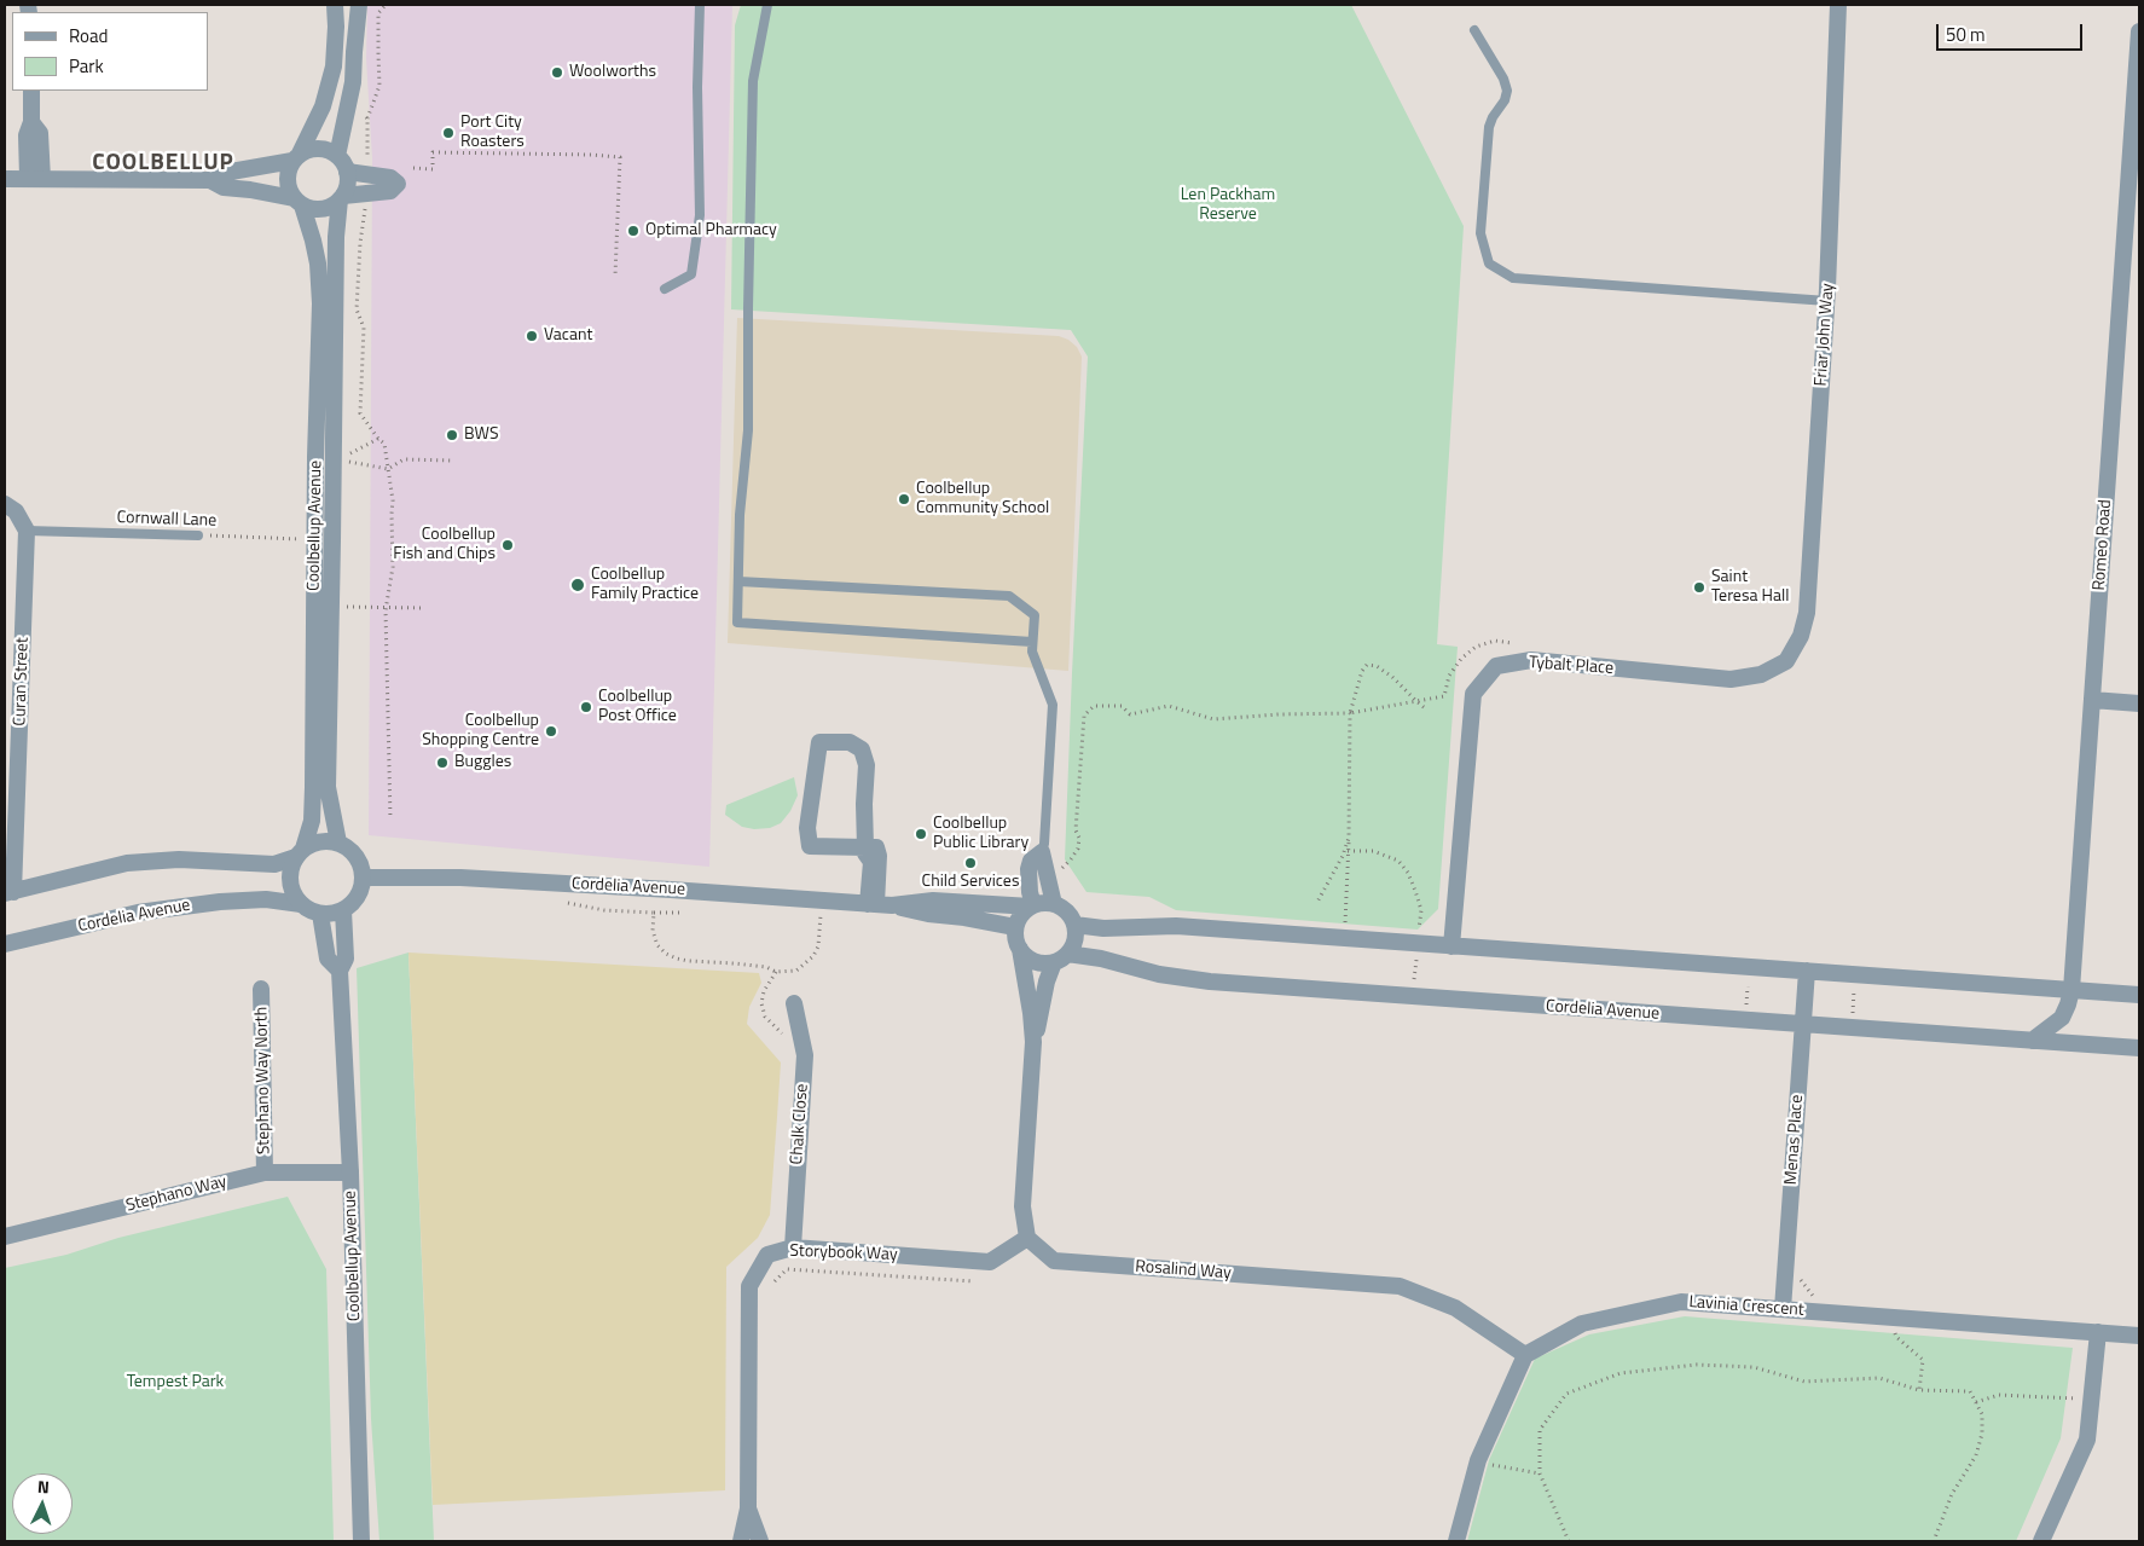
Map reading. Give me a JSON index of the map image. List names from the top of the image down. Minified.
{"streets":{"street":["Friar John Way","Coolbellup Avenue","Romeo Road","Tybalt Place","Curan Street","Cordelia Avenue","Stephano Way North","Chalk Close","Menas Place","Stephano Way","Storybook Way","Rosalind Way","Lavinia Crescent"],"lane":["Cornwall Lane"]},"crossings":[["Friar John Way","Tybalt Place"],["Cornwall Lane","Curan Street"],["Coolbellup Avenue","Cordelia Avenue"],["Coolbellup Avenue","Stephano Way"],["Romeo Road","Cordelia Avenue"],["Cordelia Avenue","Menas Place"],["Stephano Way North","Stephano Way"],["Chalk Close","Storybook Way"],["Menas Place","Lavinia Crescent"],["Storybook Way","Rosalind Way"],["Rosalind Way","Lavinia Crescent"]],"districts":["COOLBELLUP"],"parks":["Len Packham Reserve","Tempest Park"],"places":["Woolworths","Port City Roasters","Optimal Pharmacy","Vacant","BWS","Coolbellup Community School","Coolbellup Fish and Chips","Coolbellup Family Practice","Saint Teresa Hall","Coolbellup Post Office","Coolbellup Shopping Centre","Buggles","Coolbellup Public Library","Child Services"],"legend":["Road","Park"],"scale_bar":"50 m","north":"top"}
